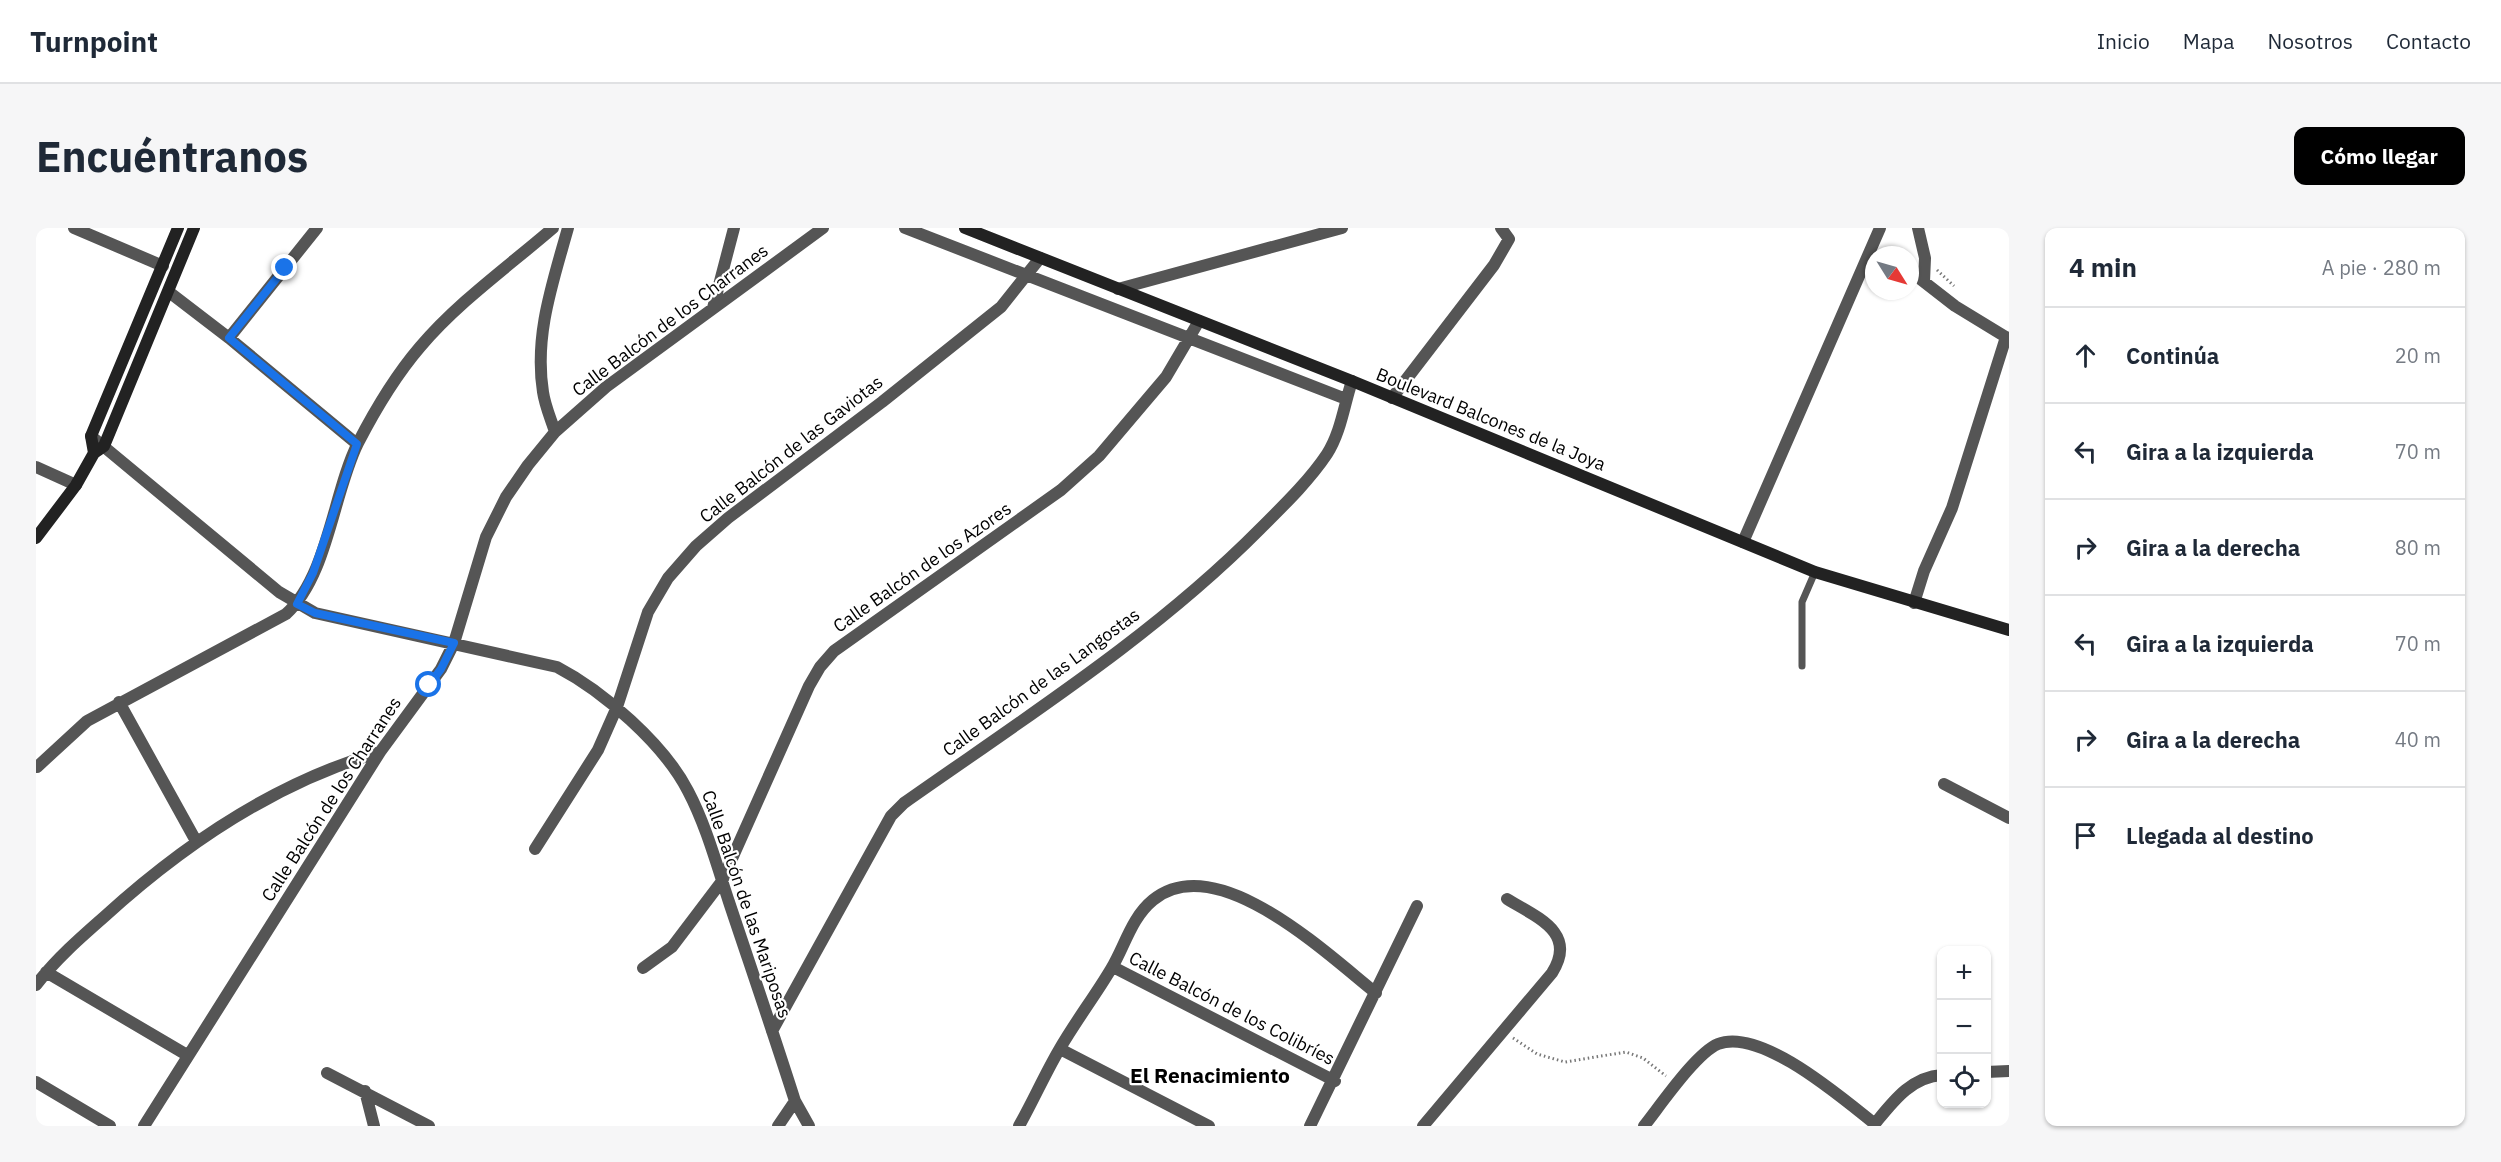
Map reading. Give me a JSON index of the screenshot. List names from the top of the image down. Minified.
{"streets":{"street":["Calle Balcón de los Charranes","Boulevard Balcones de la Joya","Calle Balcón de las Gaviotas","Calle Balcón de los Azores","Calle Balcón de las Langostas","Calle Balcón de las Mariposas","Calle Balcón de los Colibríes"]},"crossings":[["Calle Balcón de los Charranes","Calle Balcón de las Mariposas"],["Boulevard Balcones de la Joya","Calle Balcón de las Gaviotas"],["Boulevard Balcones de la Joya","Calle Balcón de los Azores"],["Boulevard Balcones de la Joya","Calle Balcón de las Langostas"],["Calle Balcón de las Gaviotas","Calle Balcón de las Mariposas"],["Calle Balcón de los Azores","Calle Balcón de las Mariposas"],["Calle Balcón de las Langostas","Calle Balcón de las Mariposas"]],"districts":["El Renacimiento"],"north":"bottom right","page":{"header":"Turnpoint","nav":["Inicio","Mapa","Nosotros","Contacto"],"buttons":"Cómo llegar","title":"Encuéntranos","heading":["4 min","A pie · 280 m"],"list":[["Continúa","20 m"],["Gira a la izquierda","70 m"],["Gira a la derecha","80 m"],["Gira a la izquierda","70 m"],["Gira a la derecha","40 m"],"Llegada al destino"],"map_buttons":["+","−"]}}
